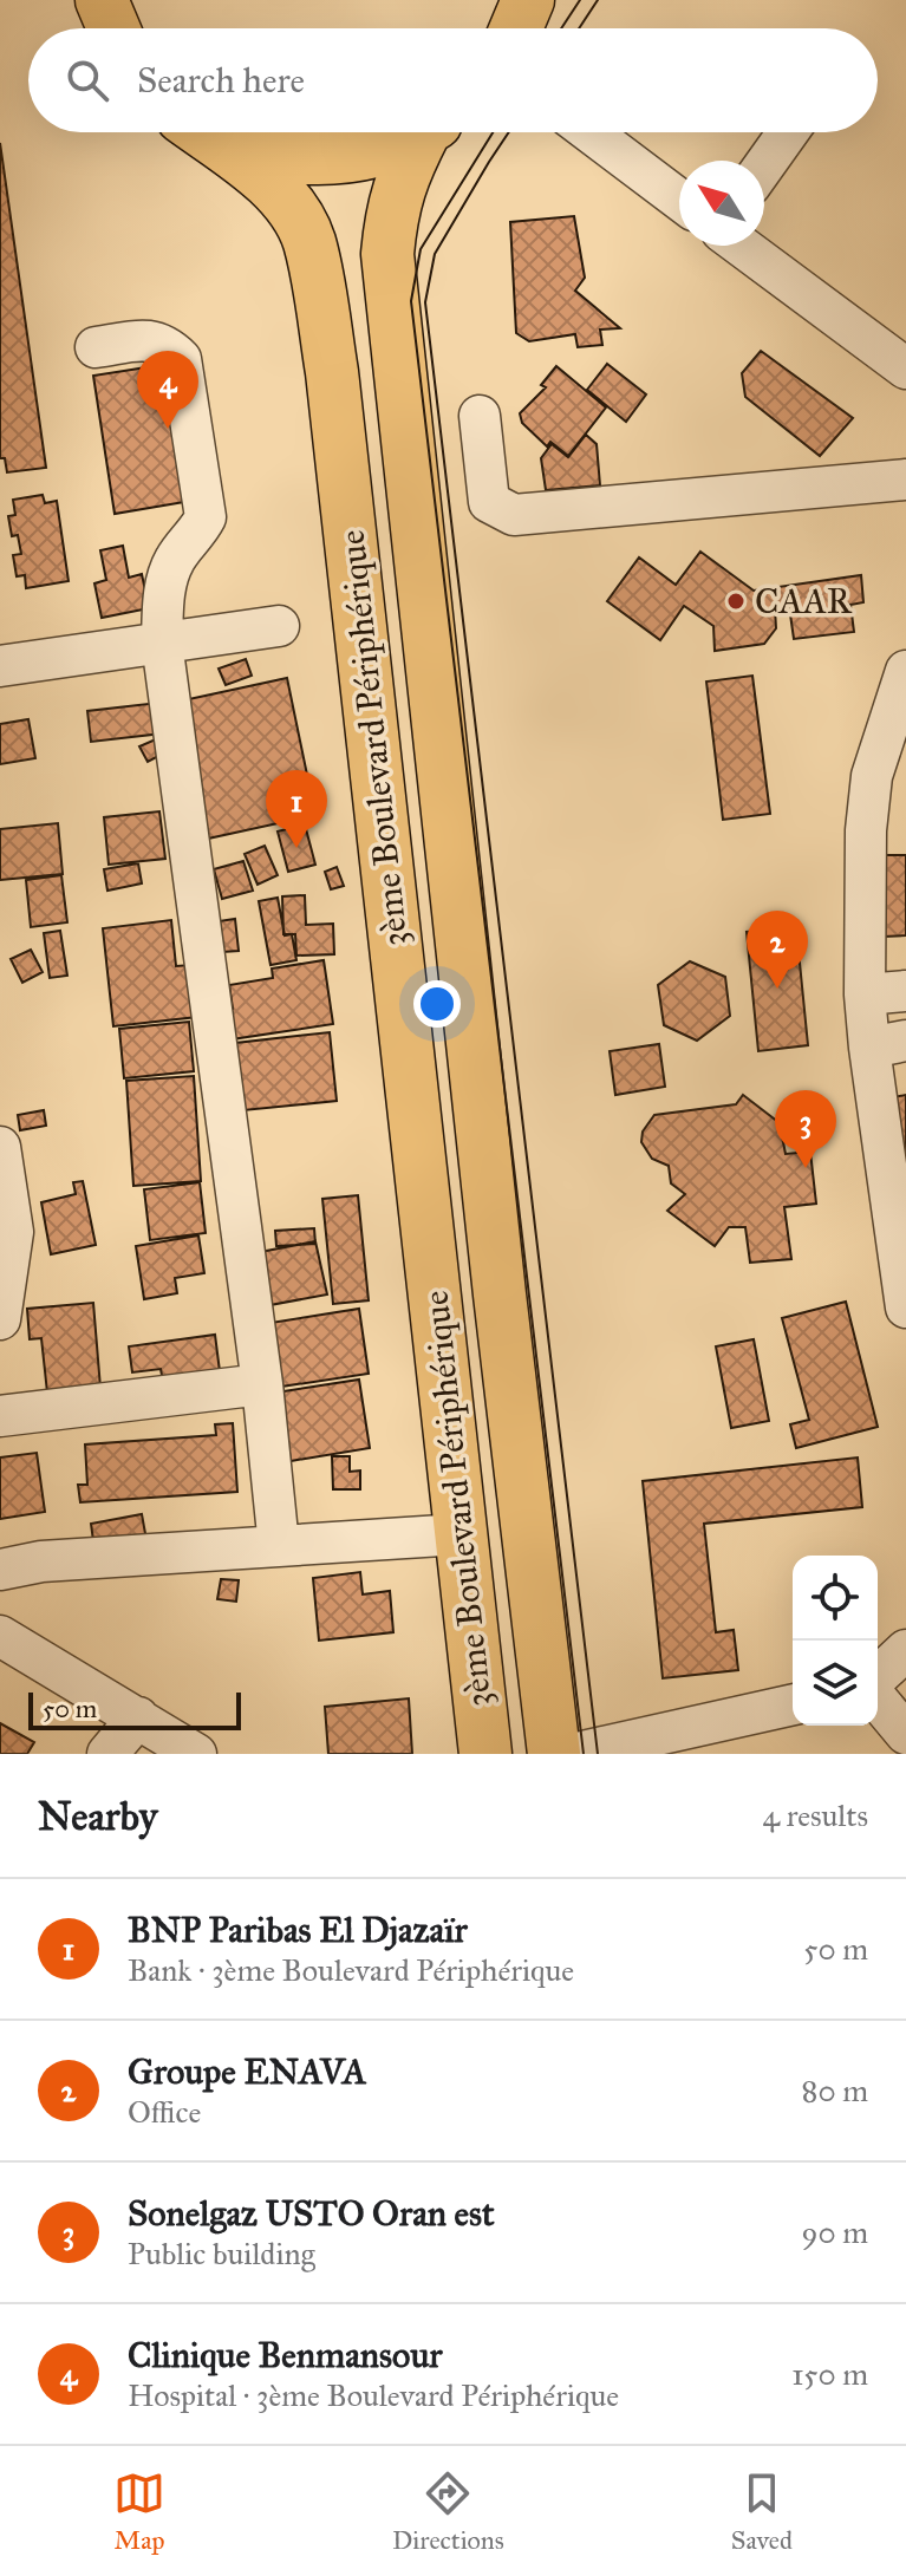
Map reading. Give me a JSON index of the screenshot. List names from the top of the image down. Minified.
{"streets":{"highway":["3ème Boulevard Périphérique"]},"places":["CAAR"],"scale_bar":"50 m","north":"top left","page":{"search":"Search here","pins":["4","1","2","3"],"scale":"50 m","heading":["Nearby","4 results"],"list":[{"mark":"1","name":"BNP Paribas El Djazaïr","note":"Bank · 3ème Boulevard Périphérique","value":"50 m"},{"mark":"2","name":"Groupe ENAVA","note":"Office","value":"80 m"},{"mark":"3","name":"Sonelgaz USTO Oran est","note":"Public building","value":"90 m"},{"mark":"4","name":"Clinique Benmansour","note":"Hospital · 3ème Boulevard Périphérique","value":"150 m"}],"nav":["Map","Directions","Saved"]}}
